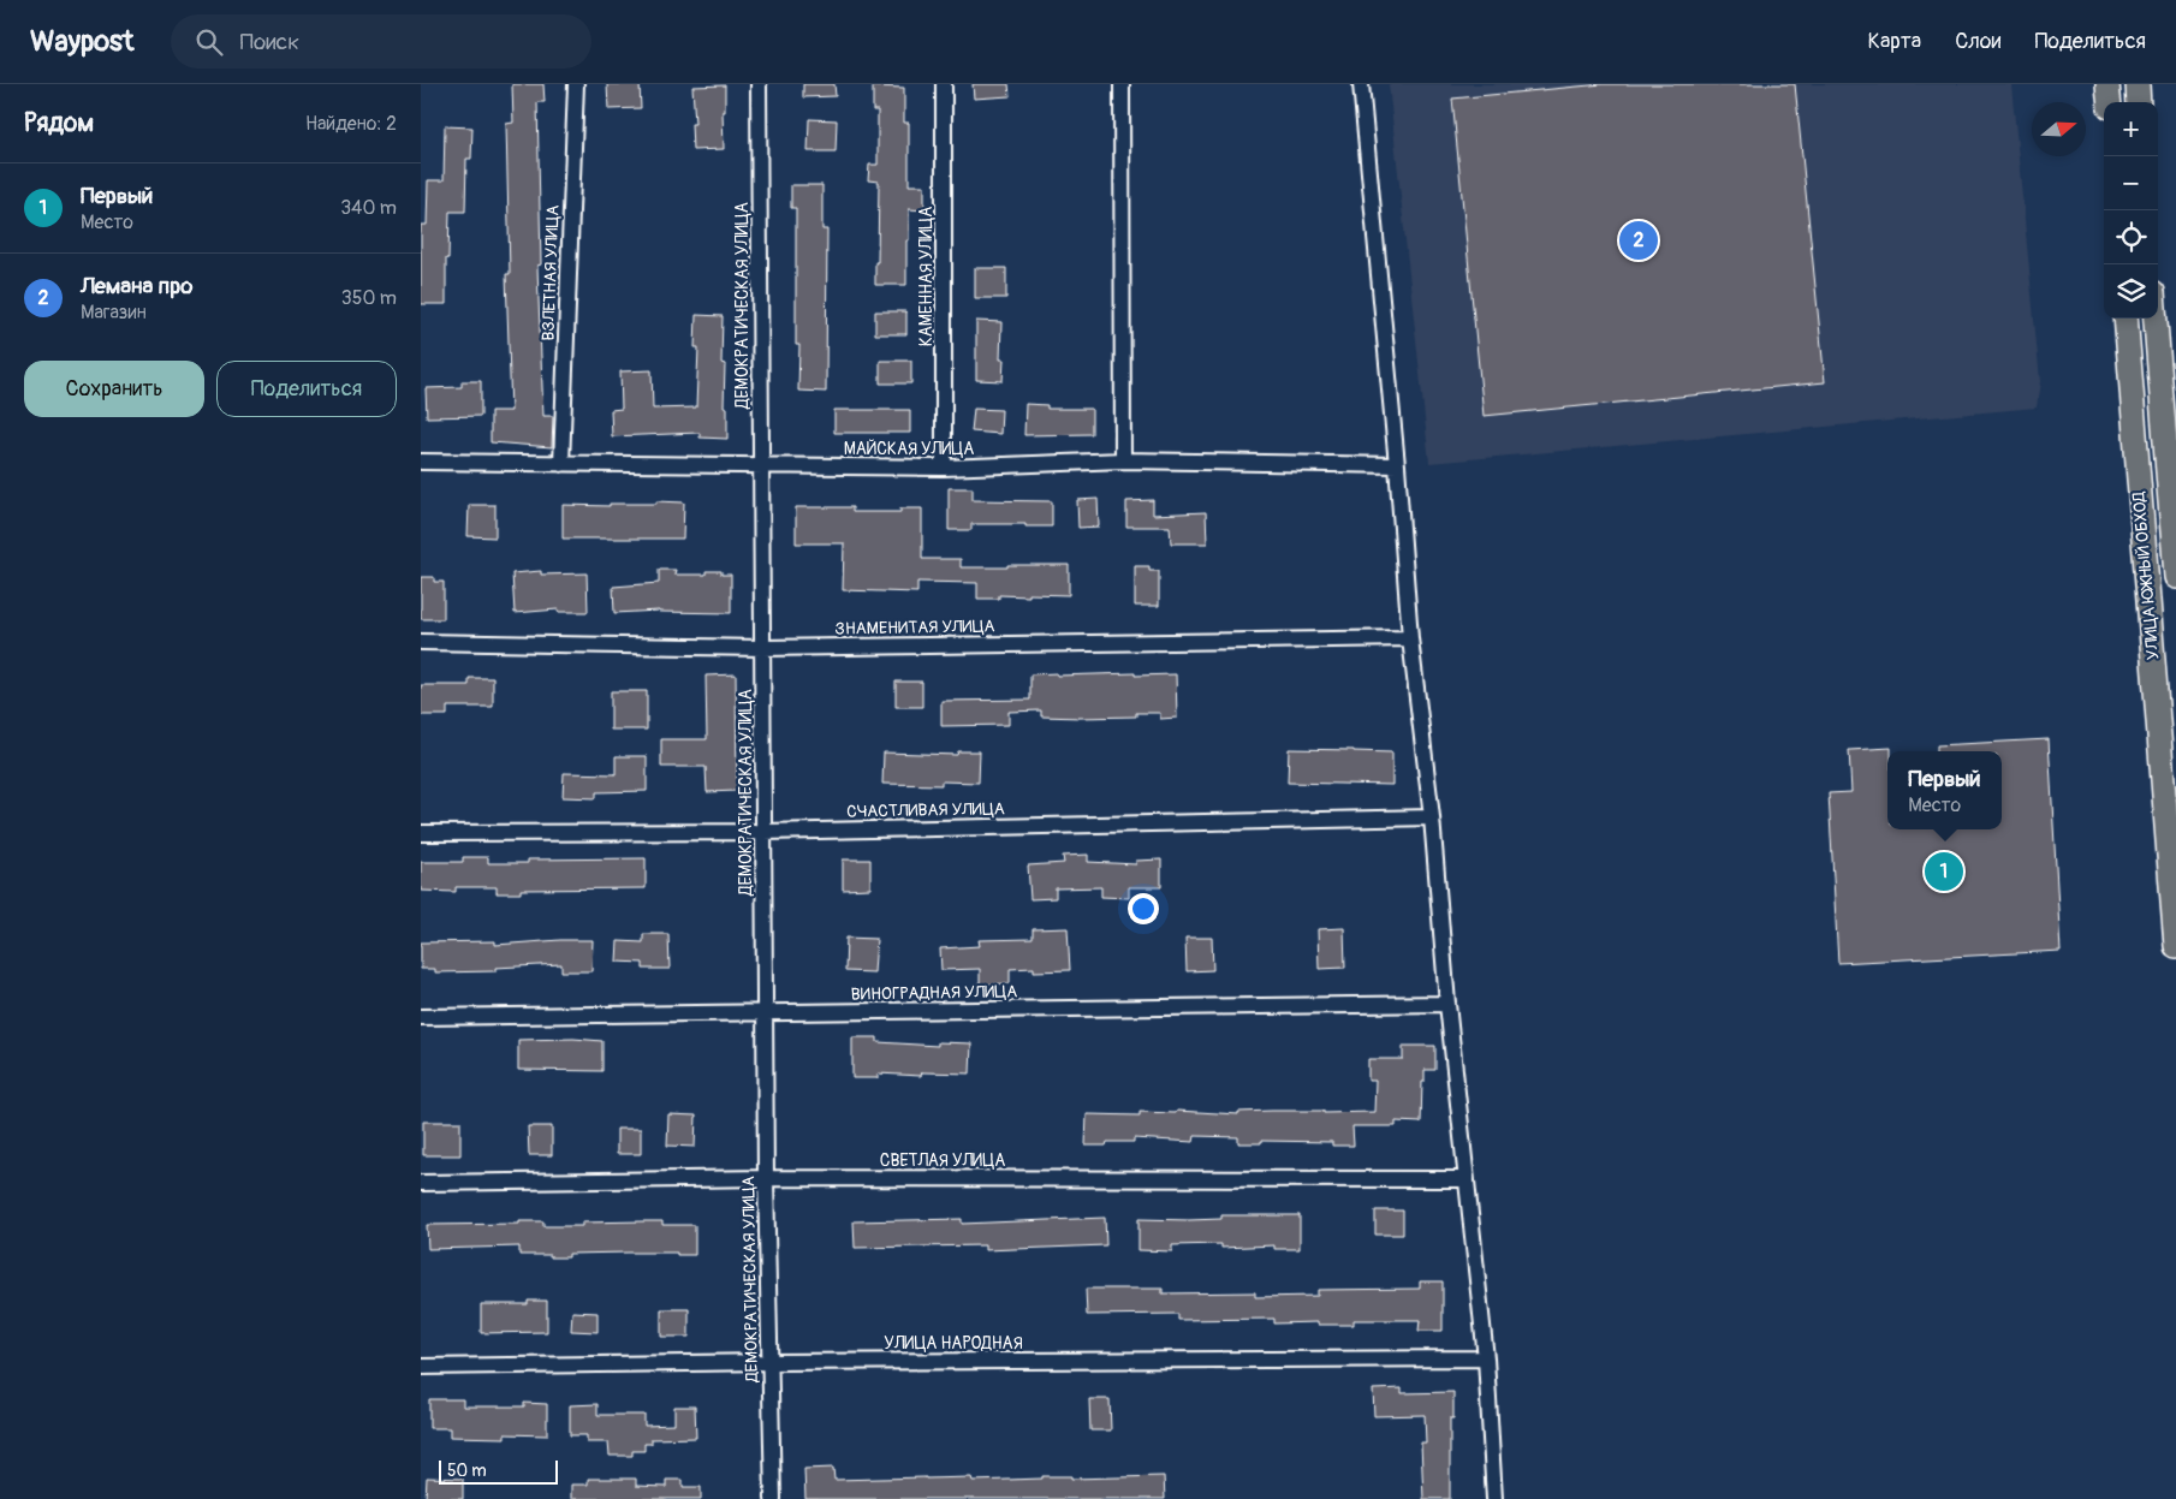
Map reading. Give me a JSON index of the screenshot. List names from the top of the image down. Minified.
{"streets":{"main road":["УЛИЦА ЮЖНЫЙ ОБХОД"],"street":["ВЗЛЕТНАЯ УЛИЦА","КАМЕННАЯ УЛИЦА","ДЕМОКРАТИЧЕСКАЯ УЛИЦА","МАЙСКАЯ УЛИЦА","ЗНАМЕНИТАЯ УЛИЦА","СЧАСТЛИВАЯ УЛИЦА","ВИНОГРАДНАЯ УЛИЦА","СВЕТЛАЯ УЛИЦА","УЛИЦА НАРОДНАЯ"]},"crossings":[["ВЗЛЕТНАЯ УЛИЦА","МАЙСКАЯ УЛИЦА"],["КАМЕННАЯ УЛИЦА","МАЙСКАЯ УЛИЦА"],["ДЕМОКРАТИЧЕСКАЯ УЛИЦА","МАЙСКАЯ УЛИЦА"],["ДЕМОКРАТИЧЕСКАЯ УЛИЦА","ЗНАМЕНИТАЯ УЛИЦА"],["ДЕМОКРАТИЧЕСКАЯ УЛИЦА","СЧАСТЛИВАЯ УЛИЦА"],["ДЕМОКРАТИЧЕСКАЯ УЛИЦА","ВИНОГРАДНАЯ УЛИЦА"],["ДЕМОКРАТИЧЕСКАЯ УЛИЦА","СВЕТЛАЯ УЛИЦА"],["ДЕМОКРАТИЧЕСКАЯ УЛИЦА","УЛИЦА НАРОДНАЯ"]],"scale_bar":"50 m","north":"right","page":{"header":"Waypost","search":"Поиск","nav":["Карта","Слои","Поделиться"],"heading":["Рядом","Найдено: 2"],"map_buttons":["+","−"],"list":[{"mark":"1","name":"Первый","note":"Место","value":"340 m"},{"mark":"2","name":"Лемана про","note":"Магазин","value":"350 m"}],"pins":["2","1"],"buttons":["Сохранить","Поделиться"],"popup":["Первый","Место"],"scale":"50 m"}}
